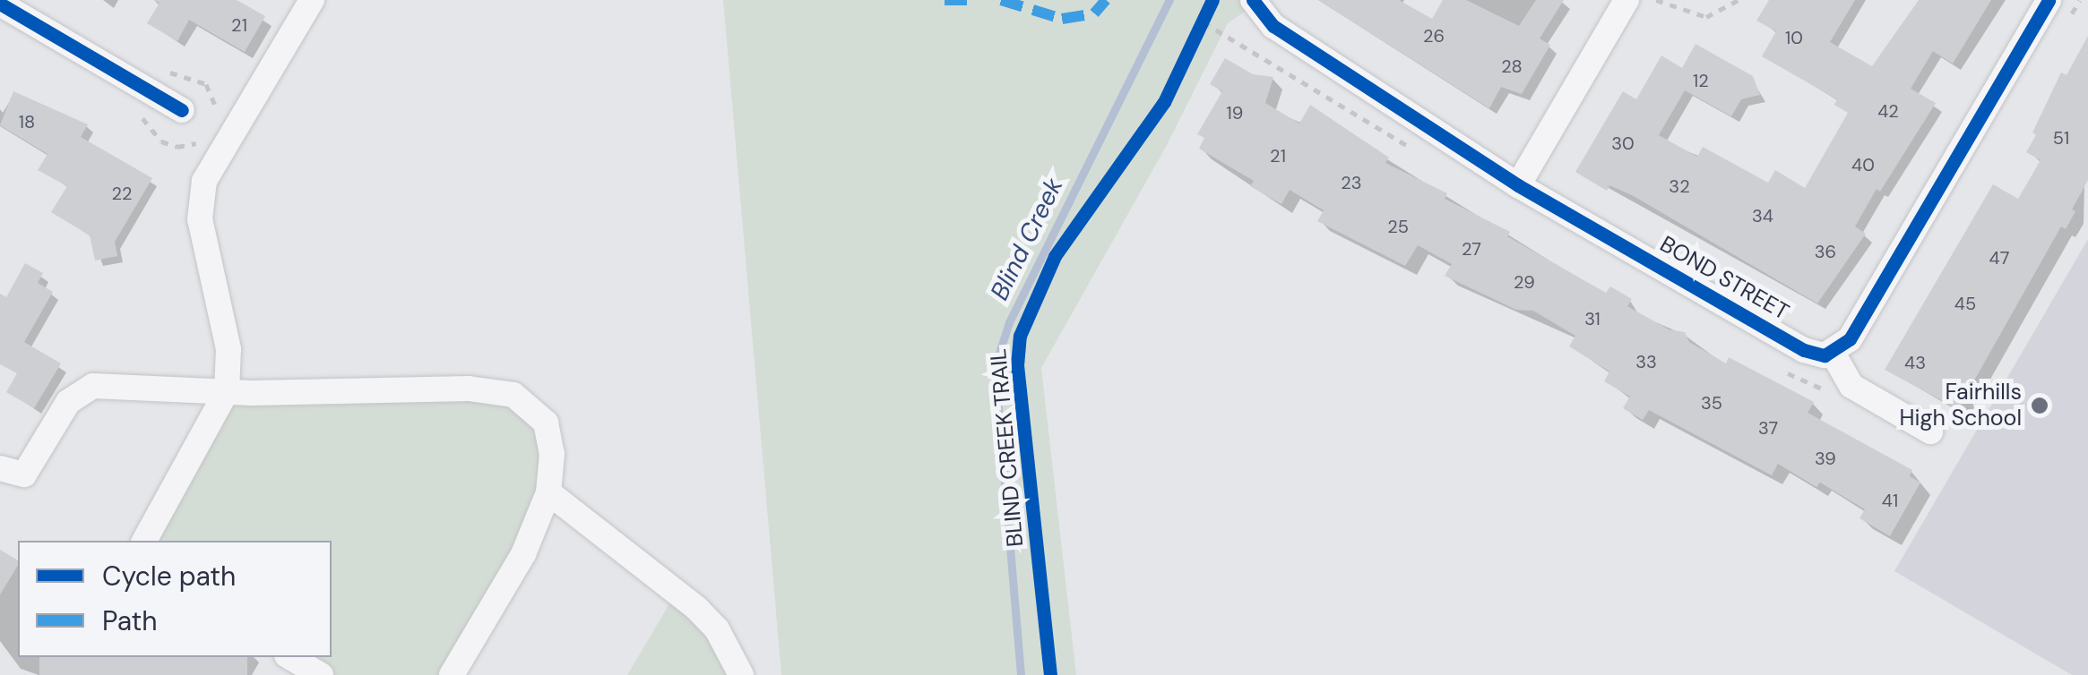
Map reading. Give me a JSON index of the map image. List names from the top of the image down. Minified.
{"streets":{"street":["BOND STREET"],"cycle path":["BLIND CREEK TRAIL"]},"water":["Blind Creek"],"places":["Fairhills High School"],"house_numbers":["21","26","10","28","12","42","19","18","51","30","21","40","23","32","22","34","25","27","36","47","29","45","31","33","43","35","37","39","41"],"legend":["Cycle path","Path"]}
